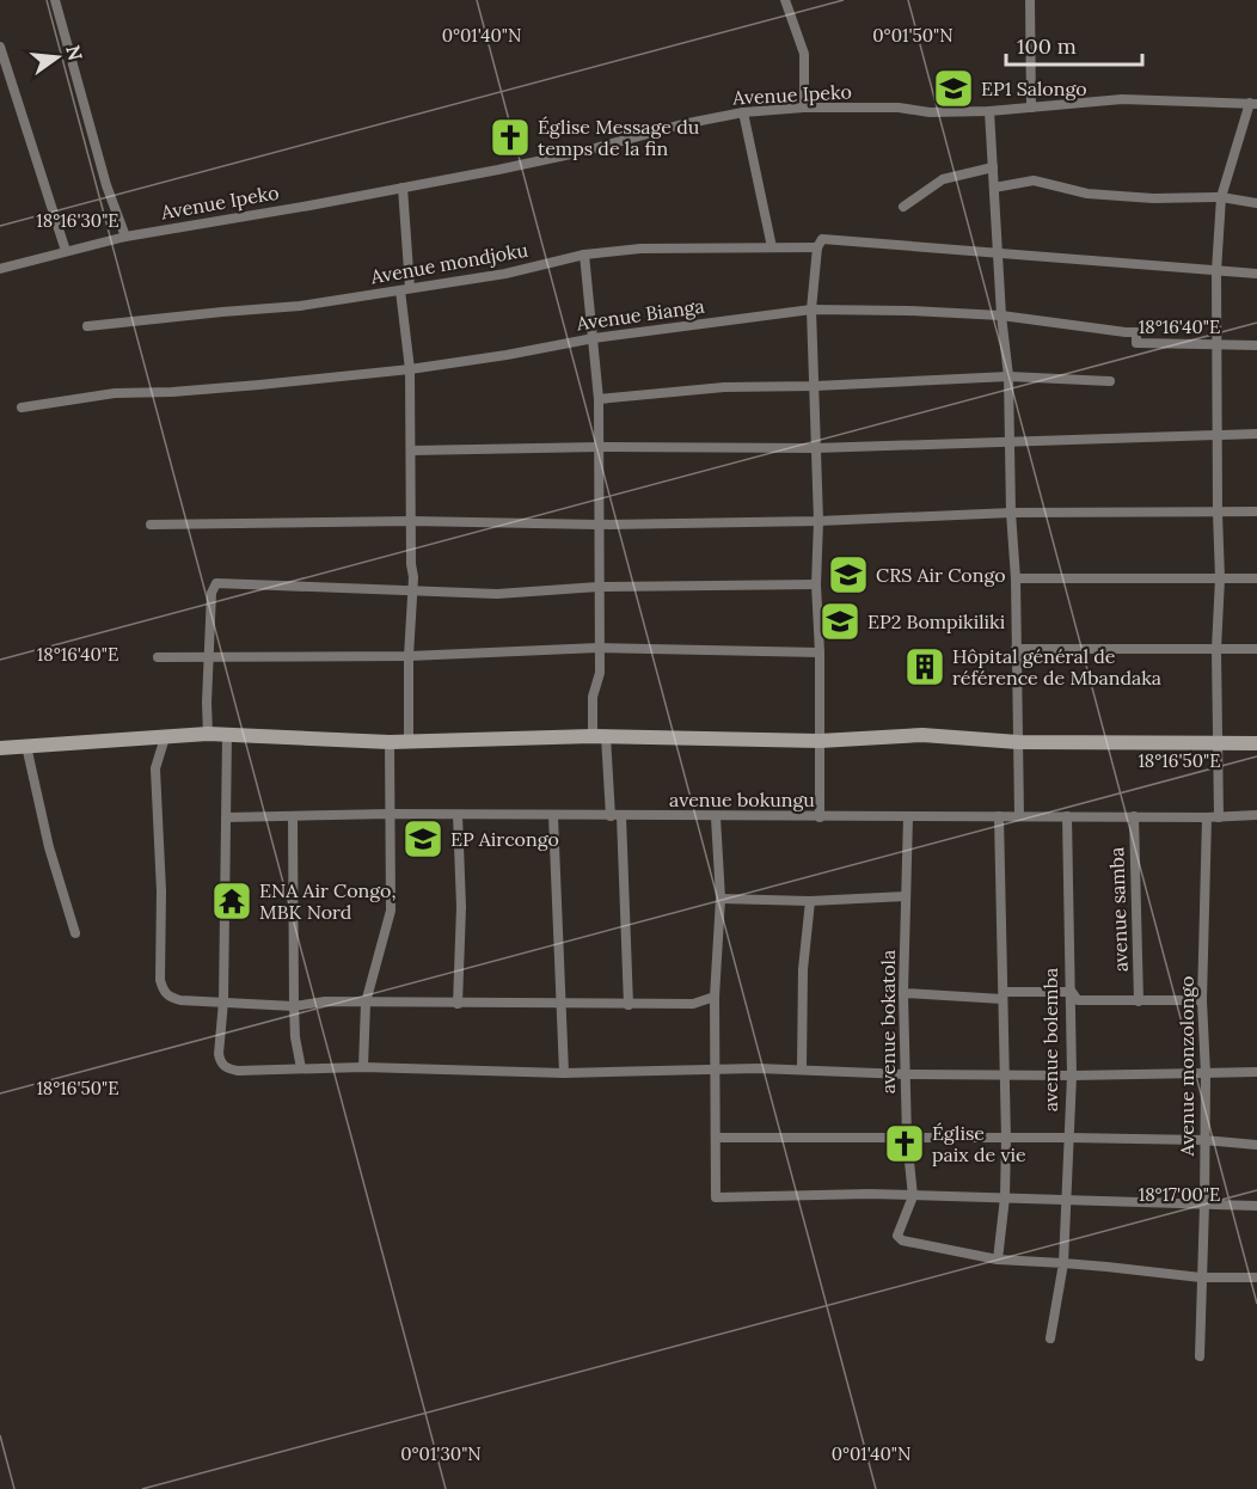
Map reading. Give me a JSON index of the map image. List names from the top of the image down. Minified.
{"streets":{"street":["Avenue Ipeko","Avenue mondjoku","Avenue Bianga","avenue bokungu","avenue samba","avenue bokatola","avenue bolemba","Avenue monzolongo"]},"crossings":[["avenue bokungu","avenue samba"],["avenue bokungu","avenue bokatola"],["avenue bokungu","avenue bolemba"],["avenue bokungu","Avenue monzolongo"]],"places":{"school or university":["EP1 Salongo","CRS Air Congo","EP2 Bompikiliki","EP Aircongo"],"church":["Église Message du temps de la fin","Église paix de vie"],"building":["Hôpital général de référence de Mbandaka"],"temple":["ENA Air Congo, MBK Nord"]},"scale_bar":"100 m","north":"right","coordinates":["0°01'40\"N","0°01'50\"N","18°16'30\"E","18°16'40\"E","18°16'50\"E","18°17'00\"E","0°01'30\"N"]}
